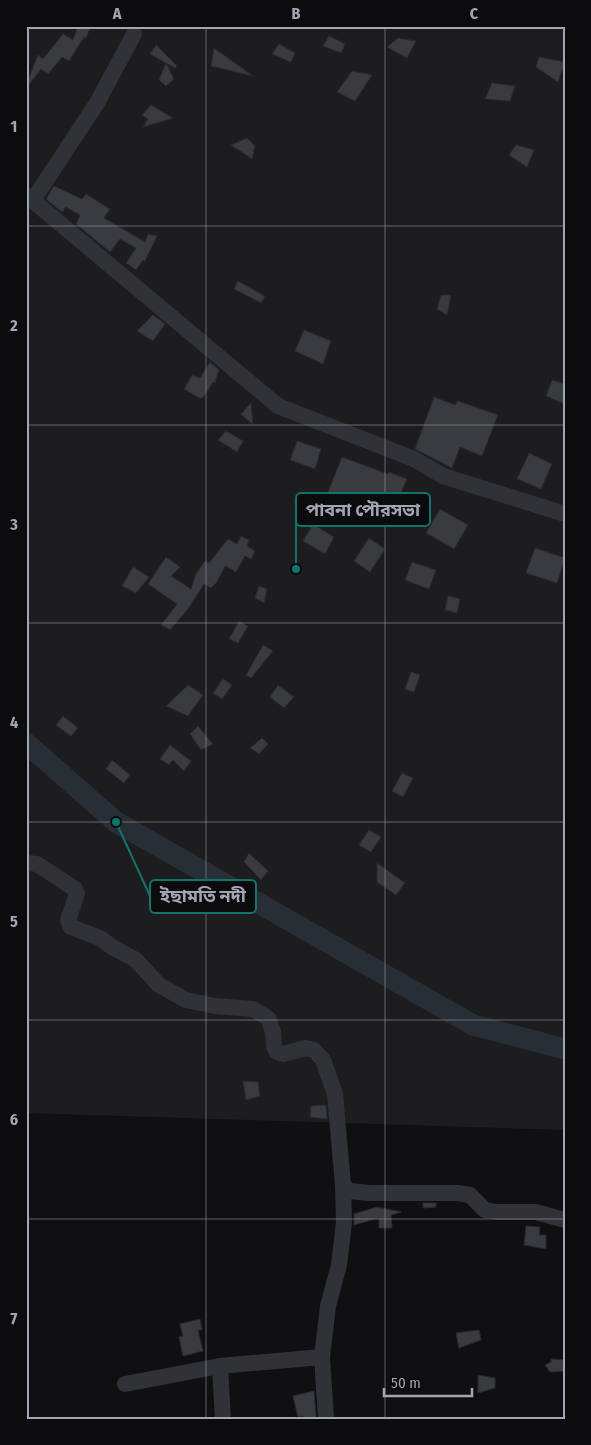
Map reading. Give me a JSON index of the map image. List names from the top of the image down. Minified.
{"places":["পাবনা পৌরসভা","ইছামতি নদী"],"scale_bar":"50 m","grid":{"columns":["A","B","C"],"rows":["1","2","3","4","5","6","7"]}}
